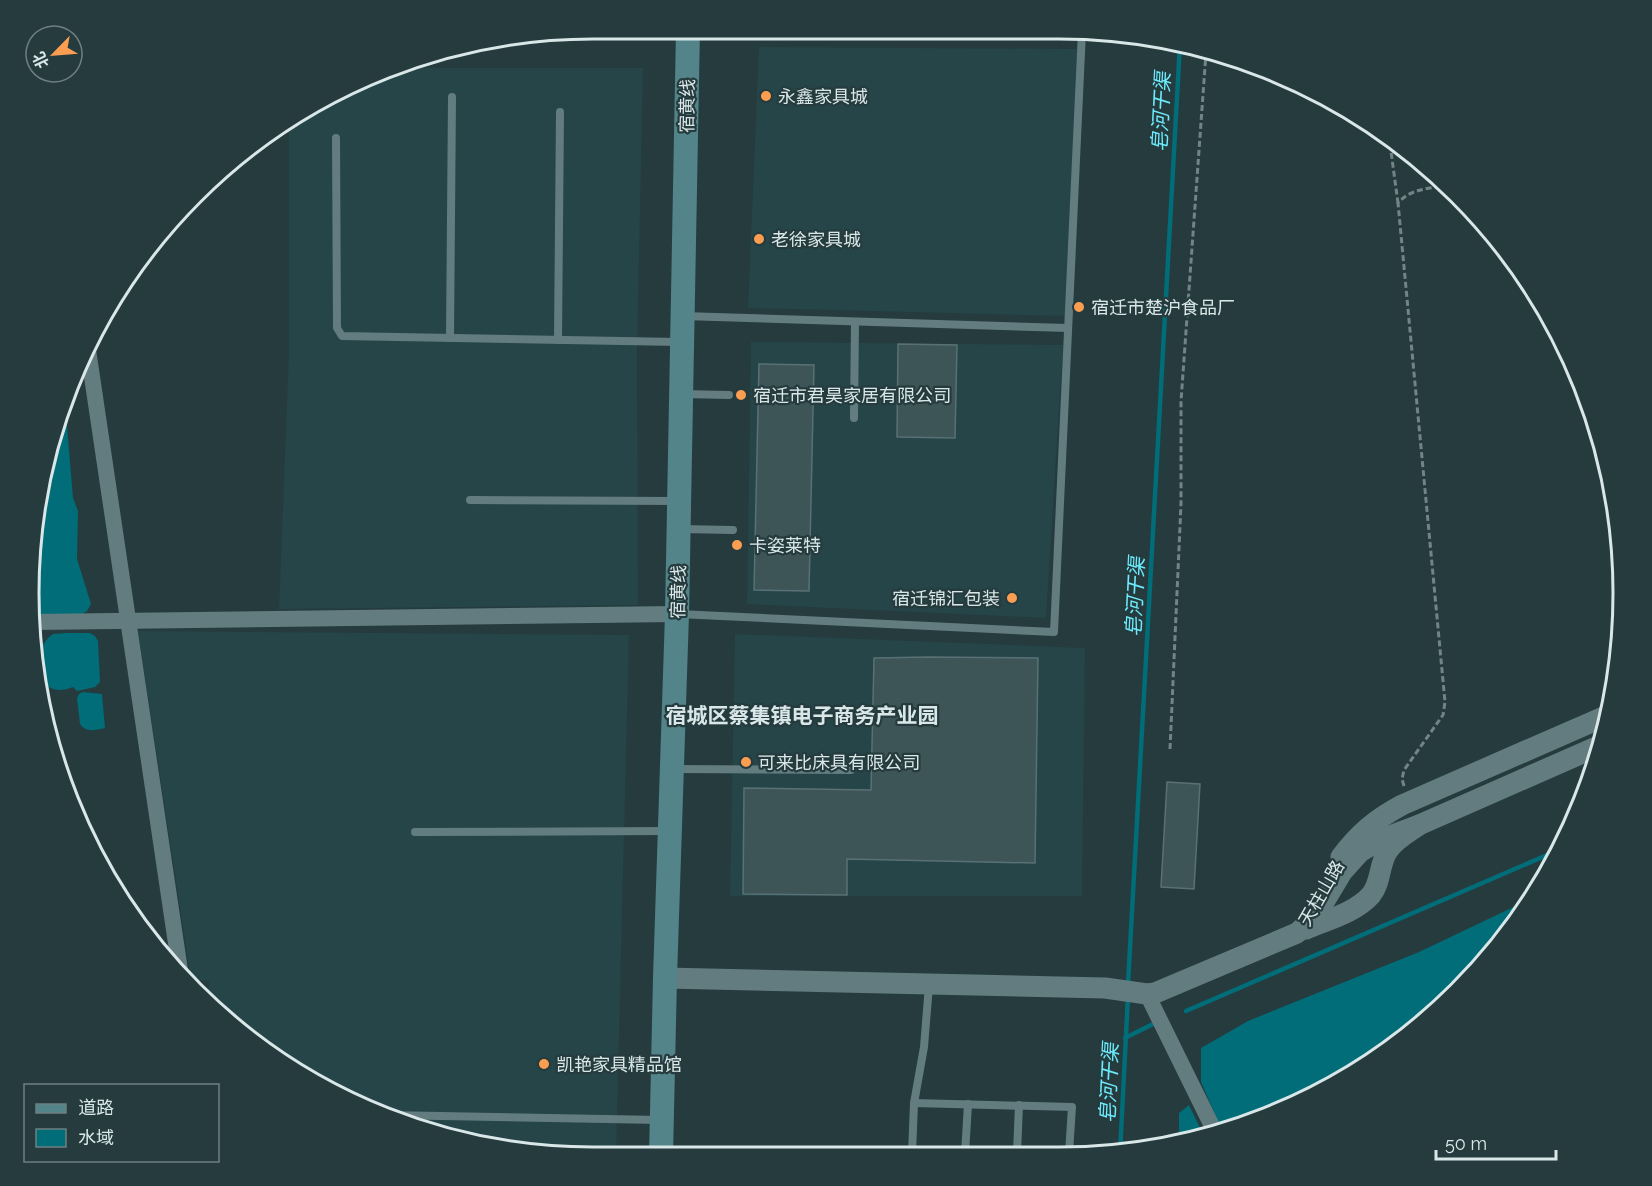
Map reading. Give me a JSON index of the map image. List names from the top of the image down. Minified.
{"streets":{"main road":["宿黄线"],"street":["天柱山路"]},"districts":["宿城区蔡集镇电子商务产业园"],"water":["皂河干渠"],"places":["永鑫家具城","老徐家具城","宿迁市楚沪食品厂","宿迁市君昊家居有限公司","卡姿莱特","宿迁锦汇包装","可来比床具有限公司","凯艳家具精品馆"],"legend":["道路","水域"],"scale_bar":"50 m","north":"bottom left"}
